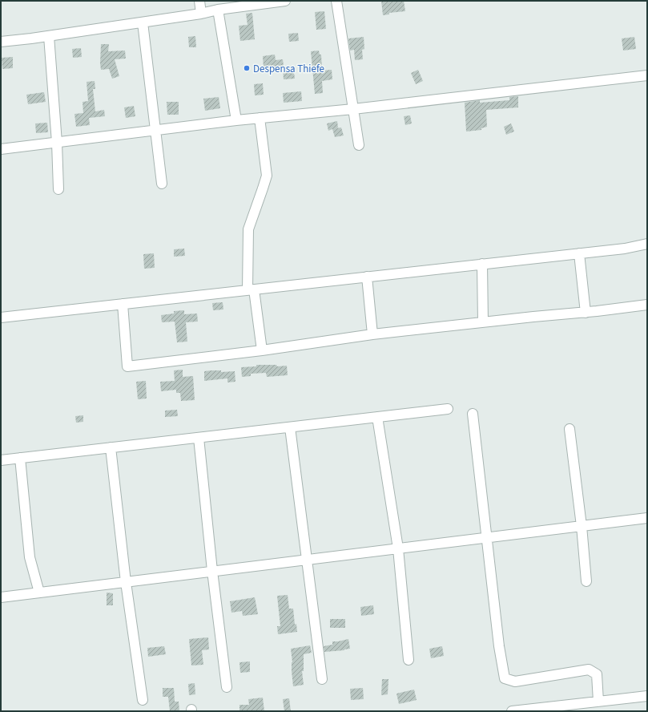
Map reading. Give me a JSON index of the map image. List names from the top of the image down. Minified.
{"places":["Despensa Thiefe"]}
